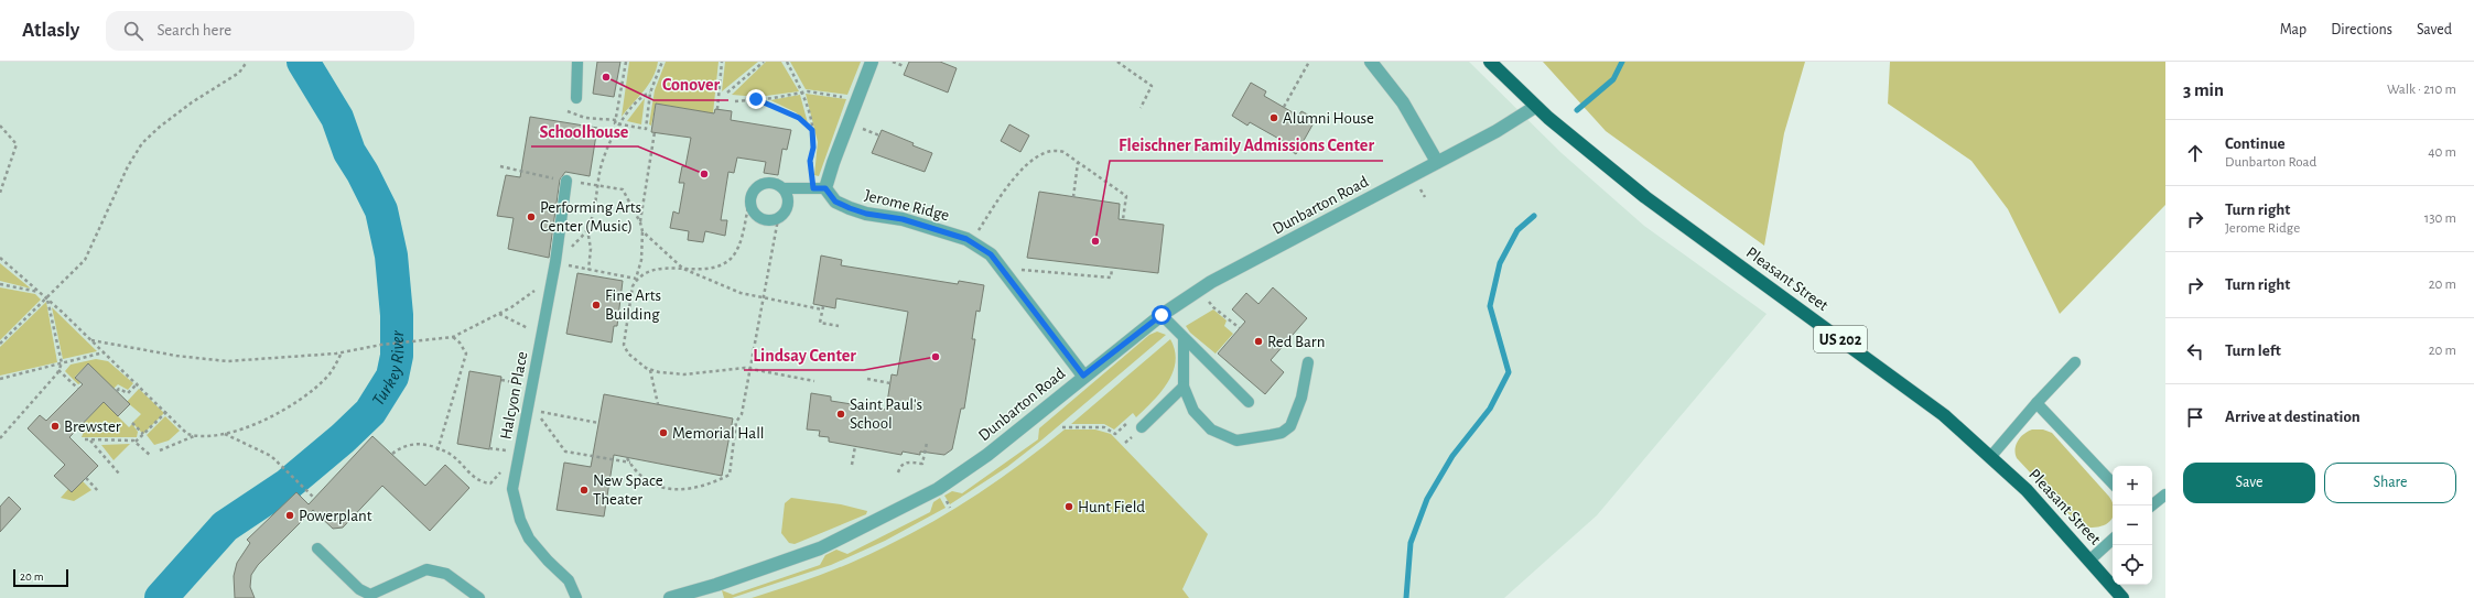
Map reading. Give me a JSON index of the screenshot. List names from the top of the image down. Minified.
{"streets":{"main road":["Pleasant Street","US 202"],"street":["Jerome Ridge","Dunbarton Road"],"lane":["Halcyon Place"]},"crossings":[["Jerome Ridge","Dunbarton Road"],["Dunbarton Road","Pleasant Street"],["Dunbarton Road","US 202"],["Pleasant Street","US 202"]],"water":["Turkey River"],"places":["Conover","Alumni House","Schoolhouse","Performing Arts Center (Music)","Fleischner Family Admissions Center","Fine Arts Building","Red Barn","Lindsay Center","Saint Paul's School","Brewster","Memorial Hall","New Space Theater","Hunt Field","Powerplant"],"scale_bar":"20 m","page":{"header":"Atlasly","search":"Search here","nav":["Map","Directions","Saved"],"heading":["3 min","Walk · 210 m"],"list":[["Continue","Dunbarton Road","40 m"],["Turn right","Jerome Ridge","130 m"],["Turn right","20 m"],["Turn left","20 m"],"Arrive at destination"],"buttons":["Save","Share"],"map_buttons":["+","−"],"scale":"20 m"}}
